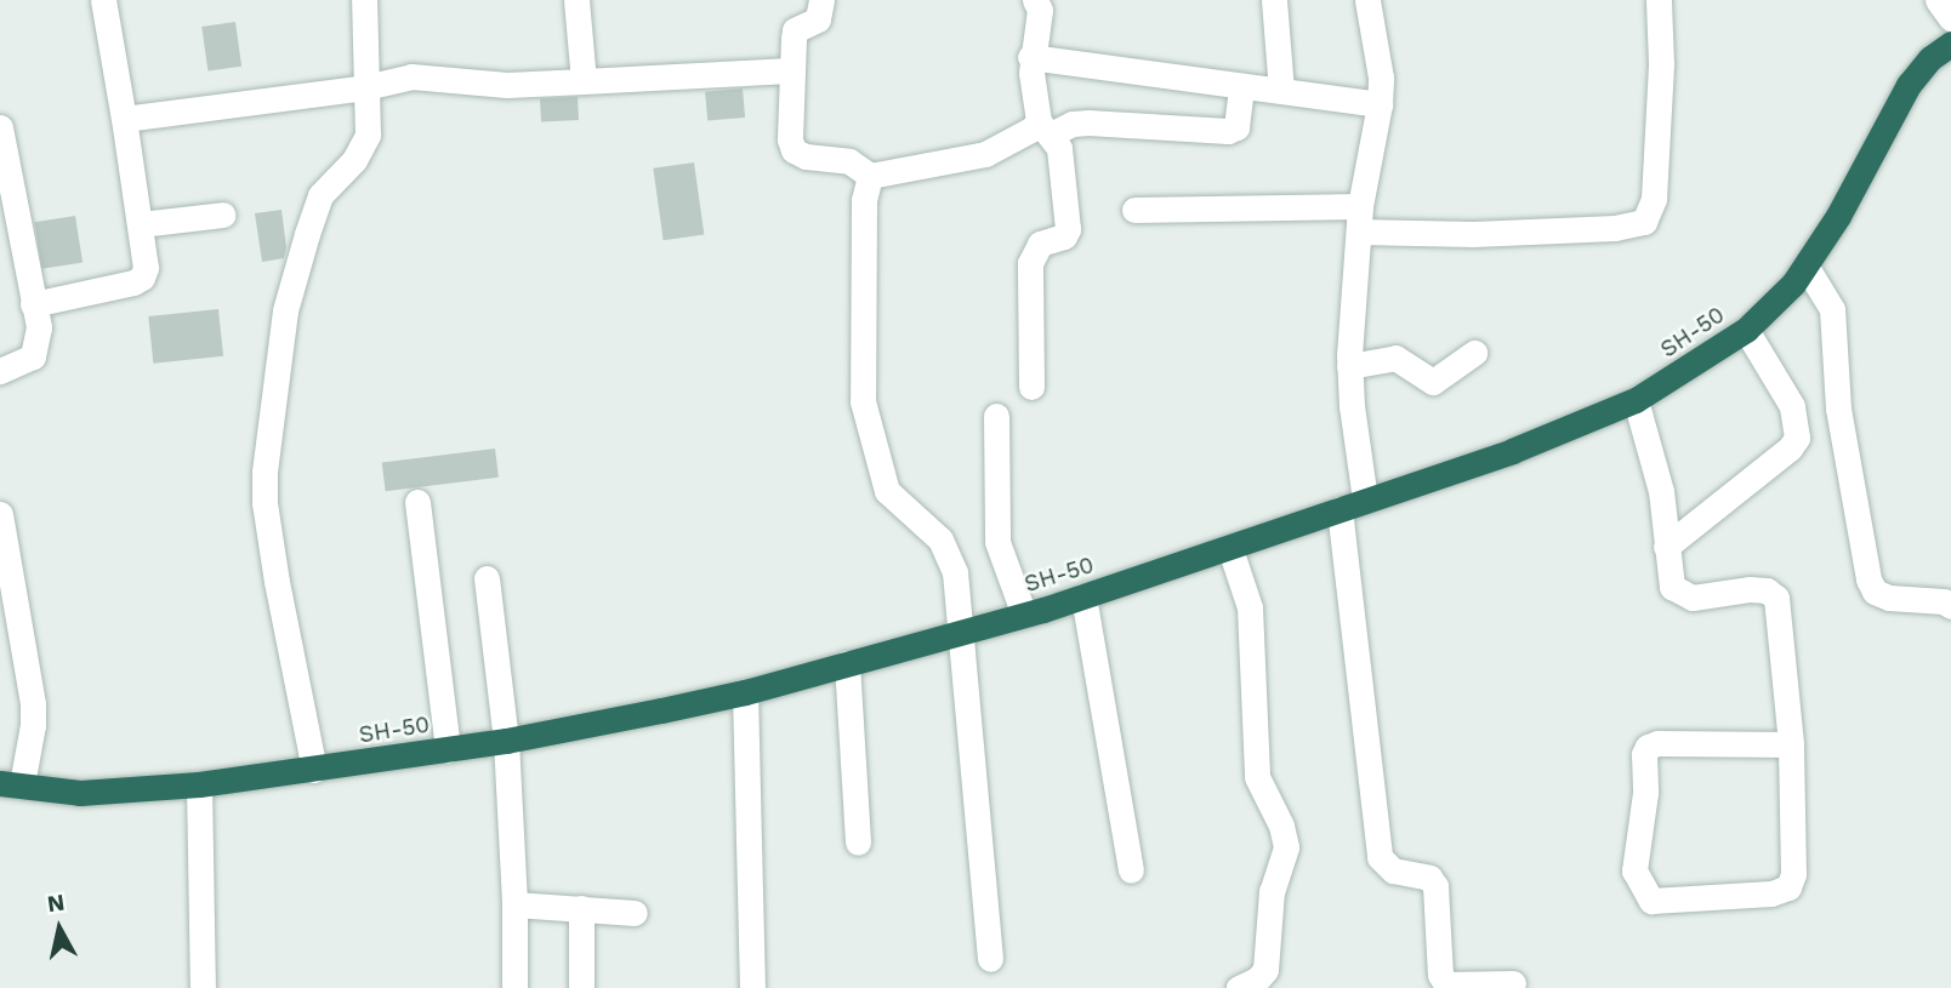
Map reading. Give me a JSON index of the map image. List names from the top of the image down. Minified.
{"streets":{"highway":["SH-50"]},"north":"top"}
